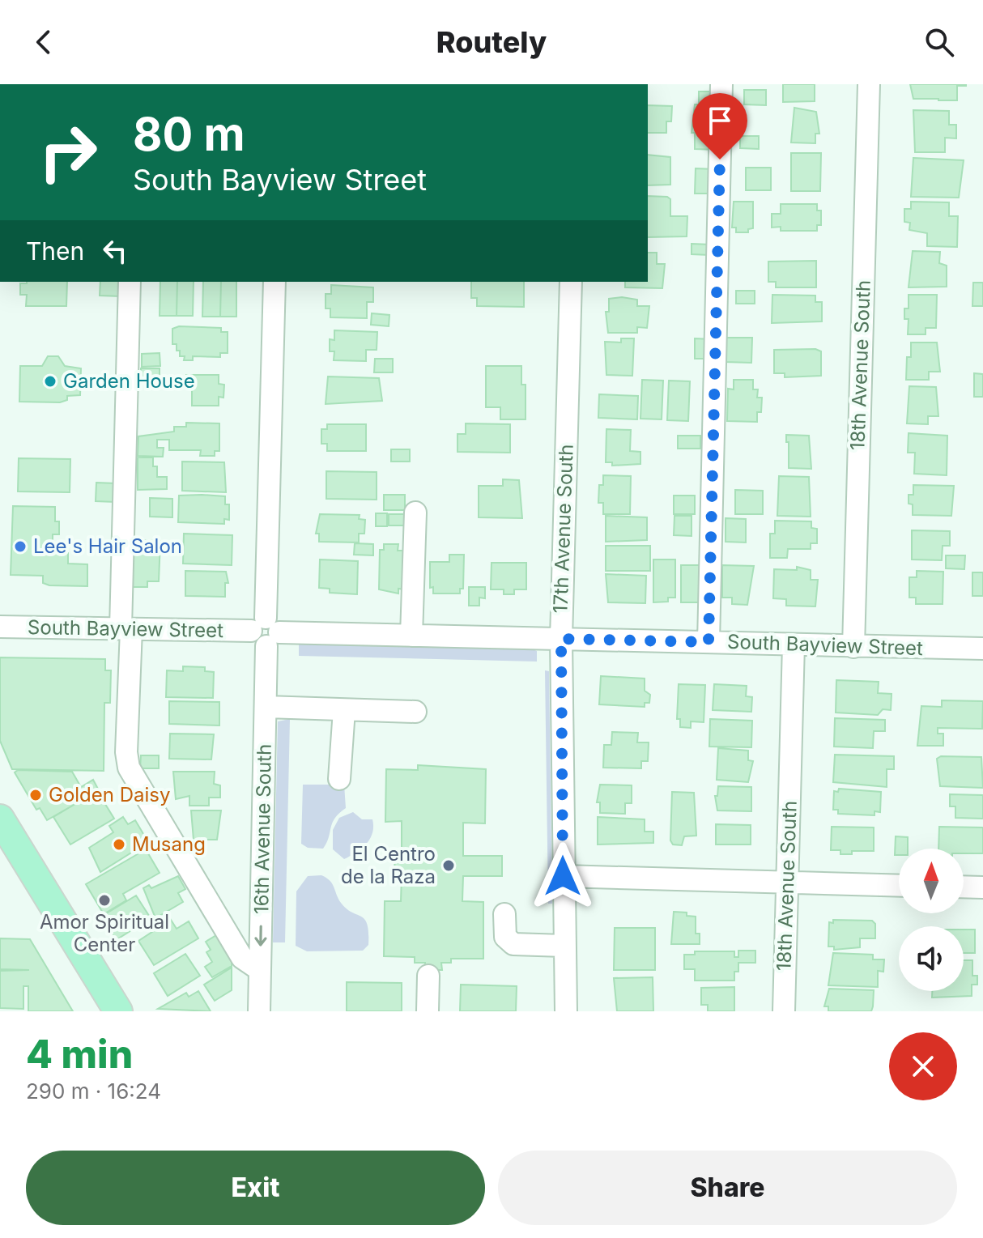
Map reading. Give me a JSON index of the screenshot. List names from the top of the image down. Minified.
{"streets":{"street":["18th Avenue South","17th Avenue South","South Bayview Street","16th Avenue South"]},"crossings":[["18th Avenue South","South Bayview Street"],["17th Avenue South","South Bayview Street"],["South Bayview Street","16th Avenue South"]],"one_way":["16th Avenue South"],"places":["Garden House","Lee's Hair Salon","Golden Daisy","Musang","El Centro de la Raza","Amor Spiritual Center"],"north":"top","page":{"header":"Routely","turn":["80 m","South Bayview Street"],"then":"Then","heading":["4 min","290 m · 16:24"],"buttons":["Exit","Share"]}}
